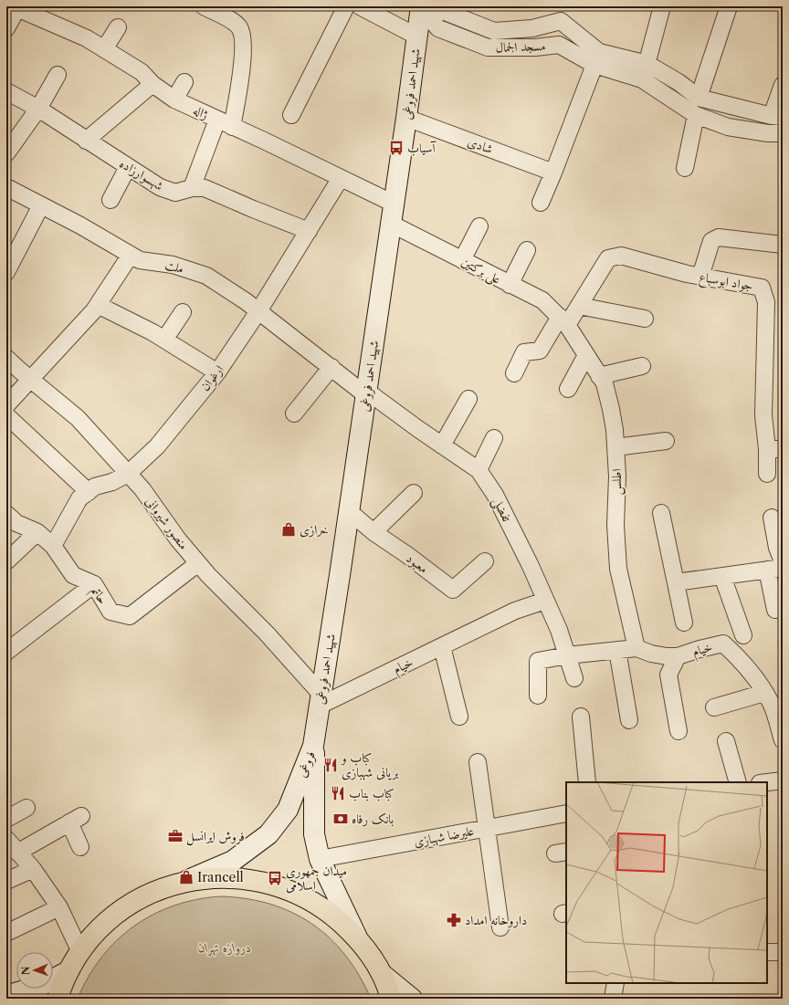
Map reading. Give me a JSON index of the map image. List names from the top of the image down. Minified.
{"streets":{"main road":["شهید احمد فروغی","فروغی"],"street":["مسجد الجمال","ژاله","شادی","شهسوارزاده","ملت","علی برکتین","جواد ابوسباع","ارغوان","اطلس","تفضلی","منصور شیروانی","معبود","حاتم","خیام","علیرضا شهبازی"]},"crossings":[["مسجد الجمال","شهید احمد فروغی"],["شهید احمد فروغی","ژاله"],["شهید احمد فروغی","شادی"],["شهید احمد فروغی","ملت"],["شهید احمد فروغی","علی برکتین"],["شهید احمد فروغی","تفضلی"],["شهید احمد فروغی","منصور شیروانی"],["شهید احمد فروغی","معبود"],["شهید احمد فروغی","خیام"],["شهید احمد فروغی","فروغی"],["ژاله","ارغوان"],["شهسوارزاده","ارغوان"],["ملت","ارغوان"],["ملت","تفضلی"],["علی برکتین","جواد ابوسباع"],["علی برکتین","اطلس"],["جواد ابوسباع","اطلس"],["ارغوان","منصور شیروانی"],["ارغوان","حاتم"],["اطلس","خیام"],["تفضلی","خیام"],["منصور شیروانی","حاتم"],["منصور شیروانی","خیام"],["فروغی","علیرضا شهبازی"]],"parks":["دروازه تهران"],"places":{"bus stop":["آسیاب","میدان جمهوری اسلامی"],"shop":["خرازی","Irancell"],"restaurant":["کباب و بریانی شهبازی","کباب بناب"],"bank":["بانک رفاه"],"office":["فروش ایرانسل"],"pharmacy":["داروخانه امداد"]},"north":"left"}
